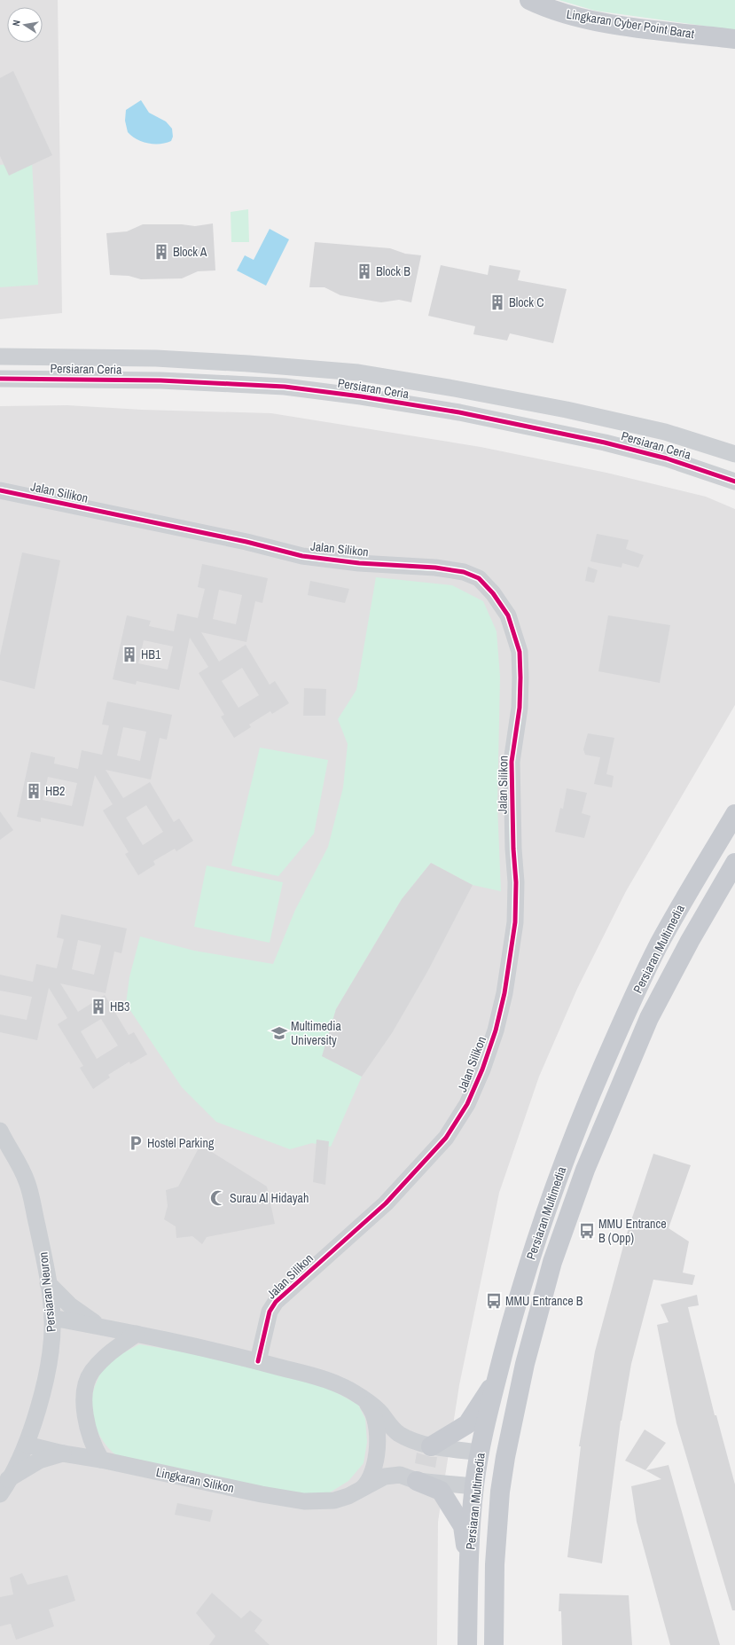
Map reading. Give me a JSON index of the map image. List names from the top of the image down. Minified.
{"streets":{"main road":["Lingkaran Cyber Point Barat","Persiaran Multimedia"],"street":["Persiaran Ceria","Jalan Silikon","Persiaran Neuron","Lingkaran Silikon"]},"crossings":[["Persiaran Multimedia","Lingkaran Silikon"],["Persiaran Neuron","Lingkaran Silikon"]],"places":{"building":["Block A","Block B","Block C","HB1","HB2","HB3"],"school or university":["Multimedia University"],"parking":["Hostel Parking"],"mosque":["Surau Al Hidayah"],"bus stop":["MMU Entrance B (Opp)","MMU Entrance B"]},"north":"left"}
